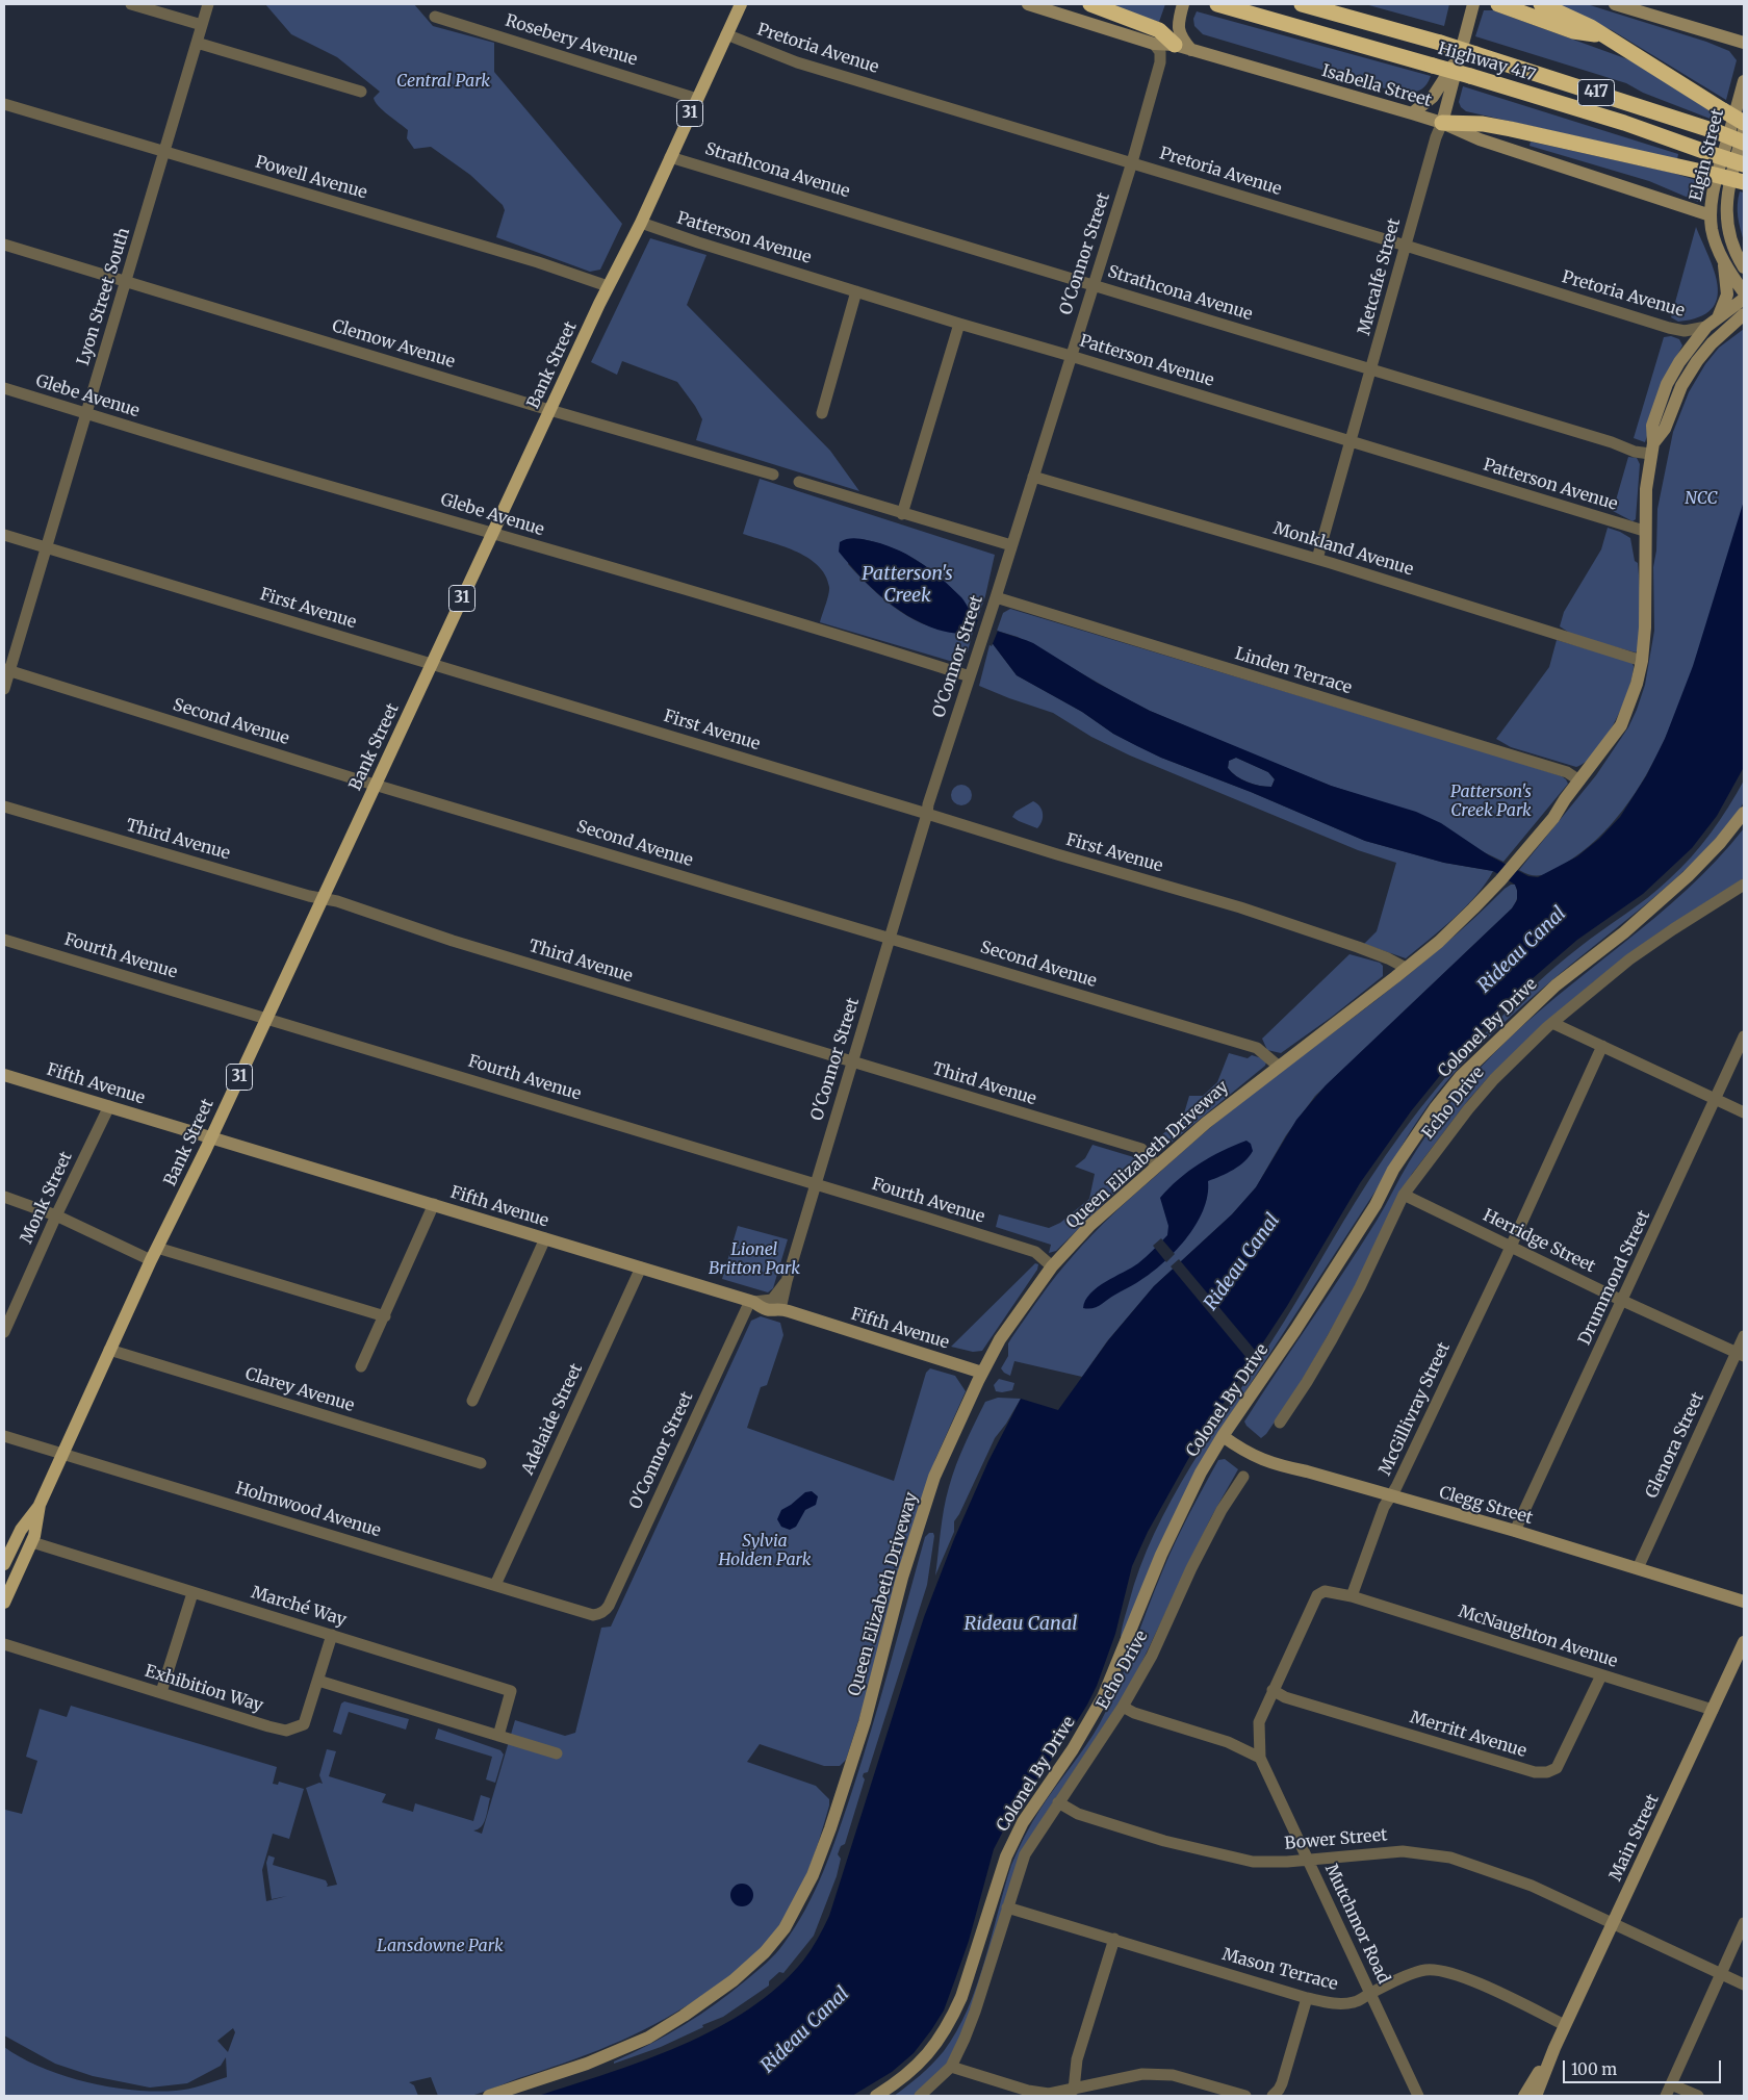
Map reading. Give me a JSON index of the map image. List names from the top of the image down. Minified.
{"streets":{"highway":["Highway 417","417"],"main road":["Isabella Street","31","Elgin Street","Metcalfe Street","Bank Street","Colonel By Drive","Fifth Avenue","Queen Elizabeth Driveway","Clegg Street","Main Street"],"street":["Rosebery Avenue","Pretoria Avenue","Strathcona Avenue","Powell Avenue","Patterson Avenue","O'Connor Street","Lyon Street South","Clemow Avenue","Glebe Avenue","Monkland Avenue","First Avenue","Linden Terrace","Second Avenue","Third Avenue","Fourth Avenue","Echo Drive","Monk Street","Herridge Street","Drummond Street","Clarey Avenue","McGillivray Street","Adelaide Street","Glenora Street","Holmwood Avenue","Marché Way","McNaughton Avenue","Exhibition Way","Merritt Avenue","Bower Street","Mutchmor Road","Mason Terrace"]},"crossings":[["Rosebery Avenue","Bank Street"],["Pretoria Avenue","O'Connor Street"],["Pretoria Avenue","Metcalfe Street"],["Pretoria Avenue","Bank Street"],["Pretoria Avenue","Queen Elizabeth Driveway"],["Isabella Street","Elgin Street"],["Isabella Street","O'Connor Street"],["Isabella Street","Metcalfe Street"],["Strathcona Avenue","O'Connor Street"],["Strathcona Avenue","Metcalfe Street"],["Strathcona Avenue","Bank Street"],["Strathcona Avenue","Queen Elizabeth Driveway"],["Powell Avenue","Lyon Street South"],["Powell Avenue","Bank Street"],["Patterson Avenue","O'Connor Street"],["Patterson Avenue","Metcalfe Street"],["Patterson Avenue","Bank Street"],["Patterson Avenue","Queen Elizabeth Driveway"],["O'Connor Street","Glebe Avenue"],["O'Connor Street","Monkland Avenue"],["O'Connor Street","First Avenue"],["O'Connor Street","Linden Terrace"],["O'Connor Street","Second Avenue"],["O'Connor Street","Third Avenue"],["O'Connor Street","Fourth Avenue"],["O'Connor Street","Fifth Avenue"],["O'Connor Street","Holmwood Avenue"],["Metcalfe Street","Monkland Avenue"],["Lyon Street South","Clemow Avenue"],["Lyon Street South","Glebe Avenue"],["Lyon Street South","First Avenue"],["Lyon Street South","Second Avenue"],["Clemow Avenue","Bank Street"],["Bank Street","Glebe Avenue"],["Bank Street","First Avenue"],["Bank Street","Second Avenue"],["Bank Street","Third Avenue"],["Bank Street","Fourth Avenue"],["Bank Street","Fifth Avenue"],["Bank Street","Clarey Avenue"],["Bank Street","Holmwood Avenue"],["Bank Street","Marché Way"],["Monkland Avenue","Queen Elizabeth Driveway"],["First Avenue","Queen Elizabeth Driveway"],["Linden Terrace","Queen Elizabeth Driveway"],["Second Avenue","Queen Elizabeth Driveway"],["Third Avenue","Queen Elizabeth Driveway"],["Fourth Avenue","Queen Elizabeth Driveway"],["Colonel By Drive","Clegg Street"],["Fifth Avenue","Queen Elizabeth Driveway"],["Fifth Avenue","Monk Street"],["Fifth Avenue","Adelaide Street"],["Echo Drive","Herridge Street"],["Echo Drive","Bower Street"],["Echo Drive","Mason Terrace"],["Herridge Street","Drummond Street"],["Herridge Street","McGillivray Street"],["Herridge Street","Glenora Street"],["Drummond Street","Clegg Street"],["McGillivray Street","Clegg Street"],["McGillivray Street","McNaughton Avenue"],["Adelaide Street","Holmwood Avenue"],["Glenora Street","Clegg Street"],["Marché Way","Exhibition Way"],["McNaughton Avenue","Merritt Avenue"],["McNaughton Avenue","Main Street"],["Main Street","Bower Street"],["Main Street","Mason Terrace"],["Bower Street","Mutchmor Road"],["Mutchmor Road","Mason Terrace"]],"water":["Patterson's Creek","Rideau Canal"],"parks":["Central Park","NCC","Patterson's Creek Park","Lionel Britton Park","Sylvia Holden Park","Lansdowne Park"],"scale_bar":"100 m"}
